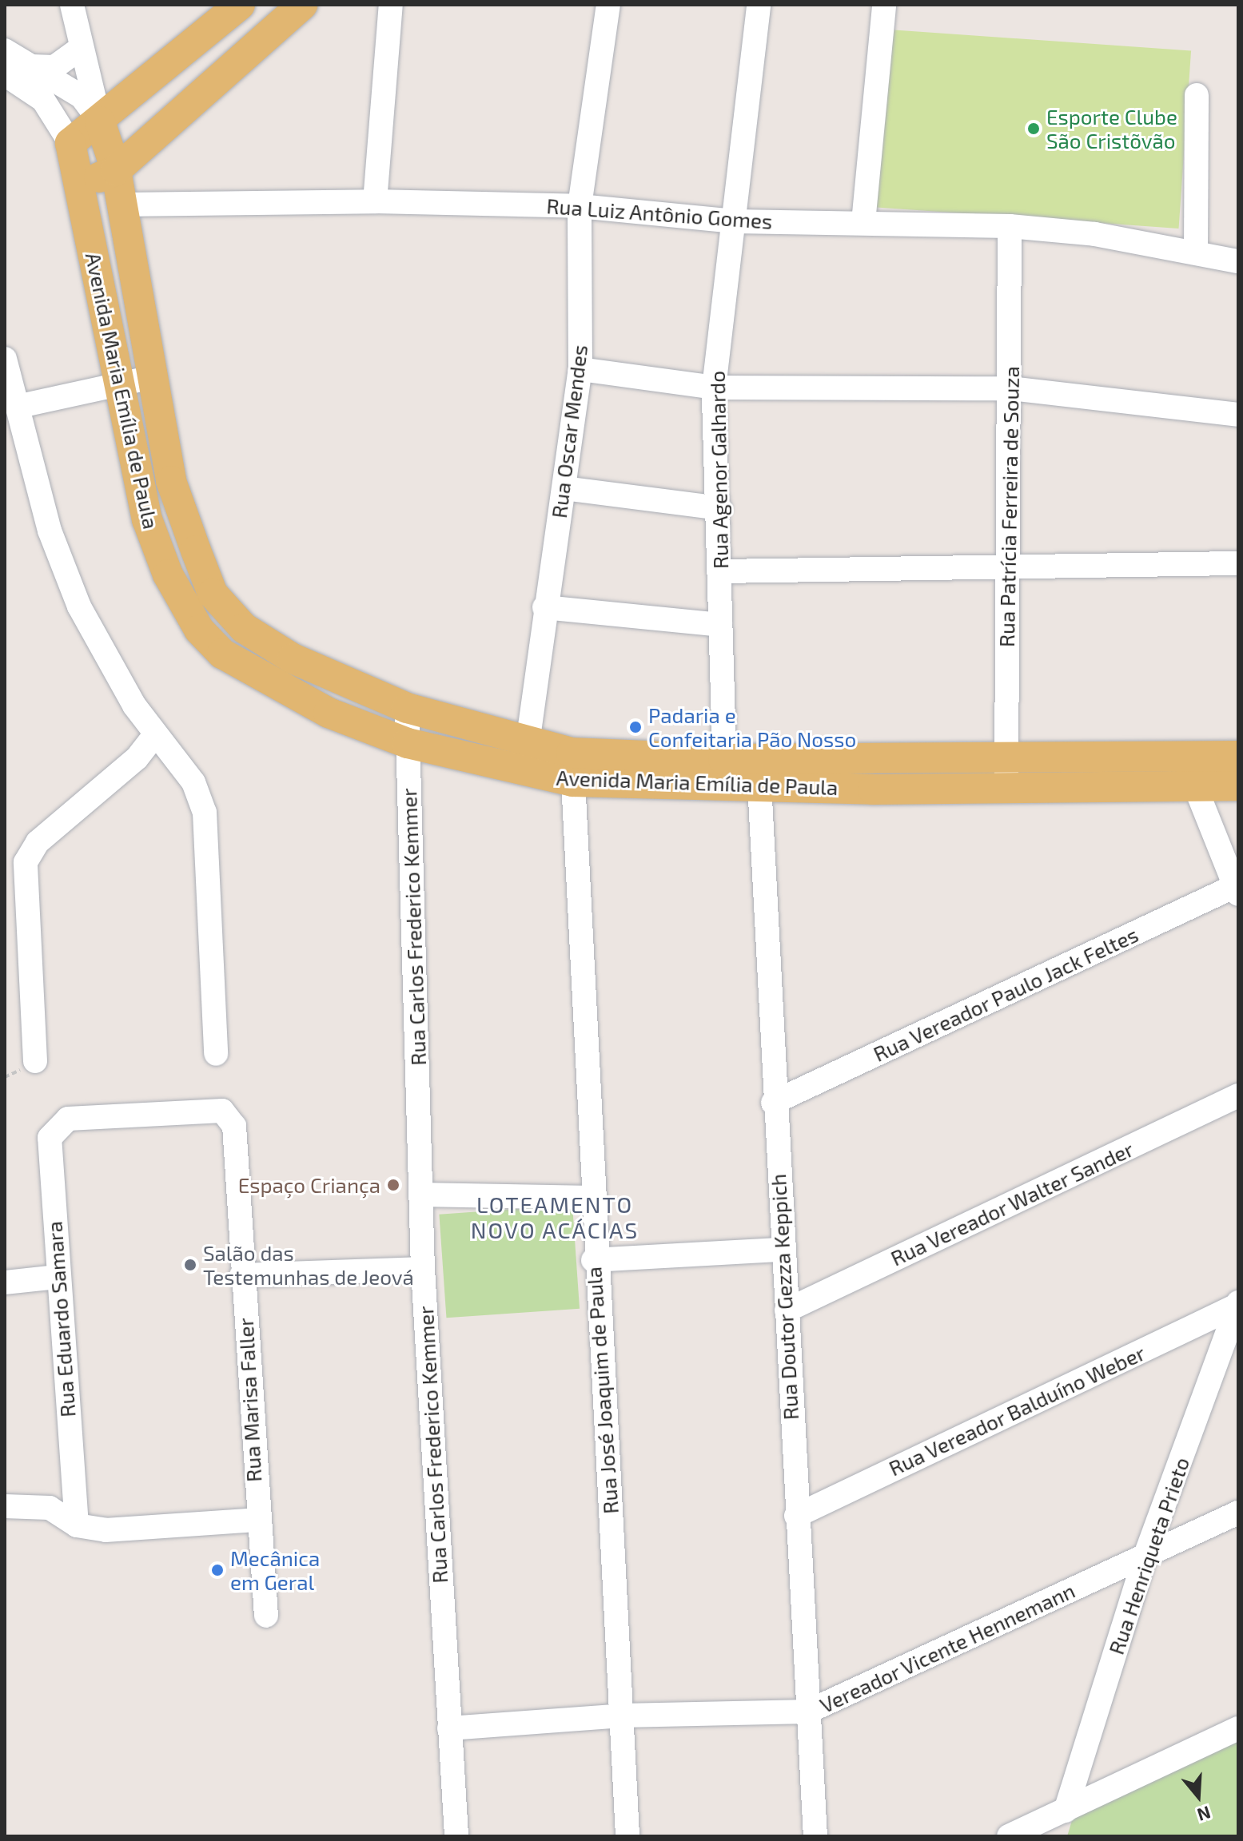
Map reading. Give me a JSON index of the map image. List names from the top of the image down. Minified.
{"streets":{"main road":["Avenida Maria Emília de Paula"],"street":["Rua Luiz Antônio Gomes","Rua Oscar Mendes","Rua Agenor Galhardo","Rua Patrícia Ferreira de Souza","Rua Carlos Frederico Kemmer","Rua Vereador Paulo Jack Feltes","Rua Vereador Walter Sander","Rua Doutor Gezza Keppich","Rua Eduardo Samara","Rua José Joaquim de Paula","Rua Marisa Faller","Rua Vereador Balduíno Weber","Rua Henriqueta Prieto","Vereador Vicente Hennemann"]},"crossings":[["Rua Luiz Antônio Gomes","Avenida Maria Emília de Paula"],["Rua Luiz Antônio Gomes","Rua Oscar Mendes"],["Rua Luiz Antônio Gomes","Rua Agenor Galhardo"],["Rua Luiz Antônio Gomes","Rua Patrícia Ferreira de Souza"],["Avenida Maria Emília de Paula","Rua Oscar Mendes"],["Avenida Maria Emília de Paula","Rua Agenor Galhardo"],["Avenida Maria Emília de Paula","Rua Patrícia Ferreira de Souza"],["Avenida Maria Emília de Paula","Rua Carlos Frederico Kemmer"],["Avenida Maria Emília de Paula","Rua Doutor Gezza Keppich"],["Avenida Maria Emília de Paula","Rua José Joaquim de Paula"],["Rua Carlos Frederico Kemmer","Vereador Vicente Hennemann"],["Rua Vereador Paulo Jack Feltes","Rua Doutor Gezza Keppich"],["Rua Vereador Walter Sander","Rua Doutor Gezza Keppich"],["Rua Doutor Gezza Keppich","Rua Vereador Balduíno Weber"],["Rua Doutor Gezza Keppich","Vereador Vicente Hennemann"],["Rua Eduardo Samara","Rua Marisa Faller"],["Rua José Joaquim de Paula","Vereador Vicente Hennemann"],["Rua Vereador Balduíno Weber","Rua Henriqueta Prieto"],["Rua Henriqueta Prieto","Vereador Vicente Hennemann"]],"districts":["LOTEAMENTO NOVO ACÁCIAS"],"places":["Esporte Clube São Cristõvão","Padaria e Confeitaria Pão Nosso","Espaço Criança","Salão das Testemunhas de Jeová","Mecânica em Geral"],"north":"bottom"}
